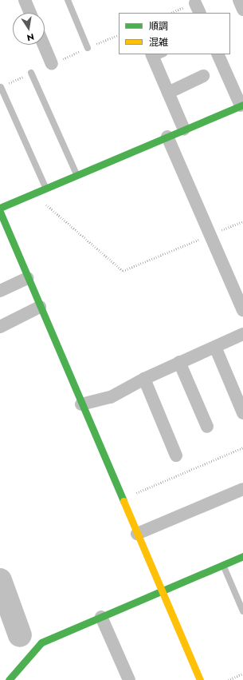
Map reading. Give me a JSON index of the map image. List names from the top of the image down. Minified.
{"legend":["順調","混雑"],"north":"bottom"}
